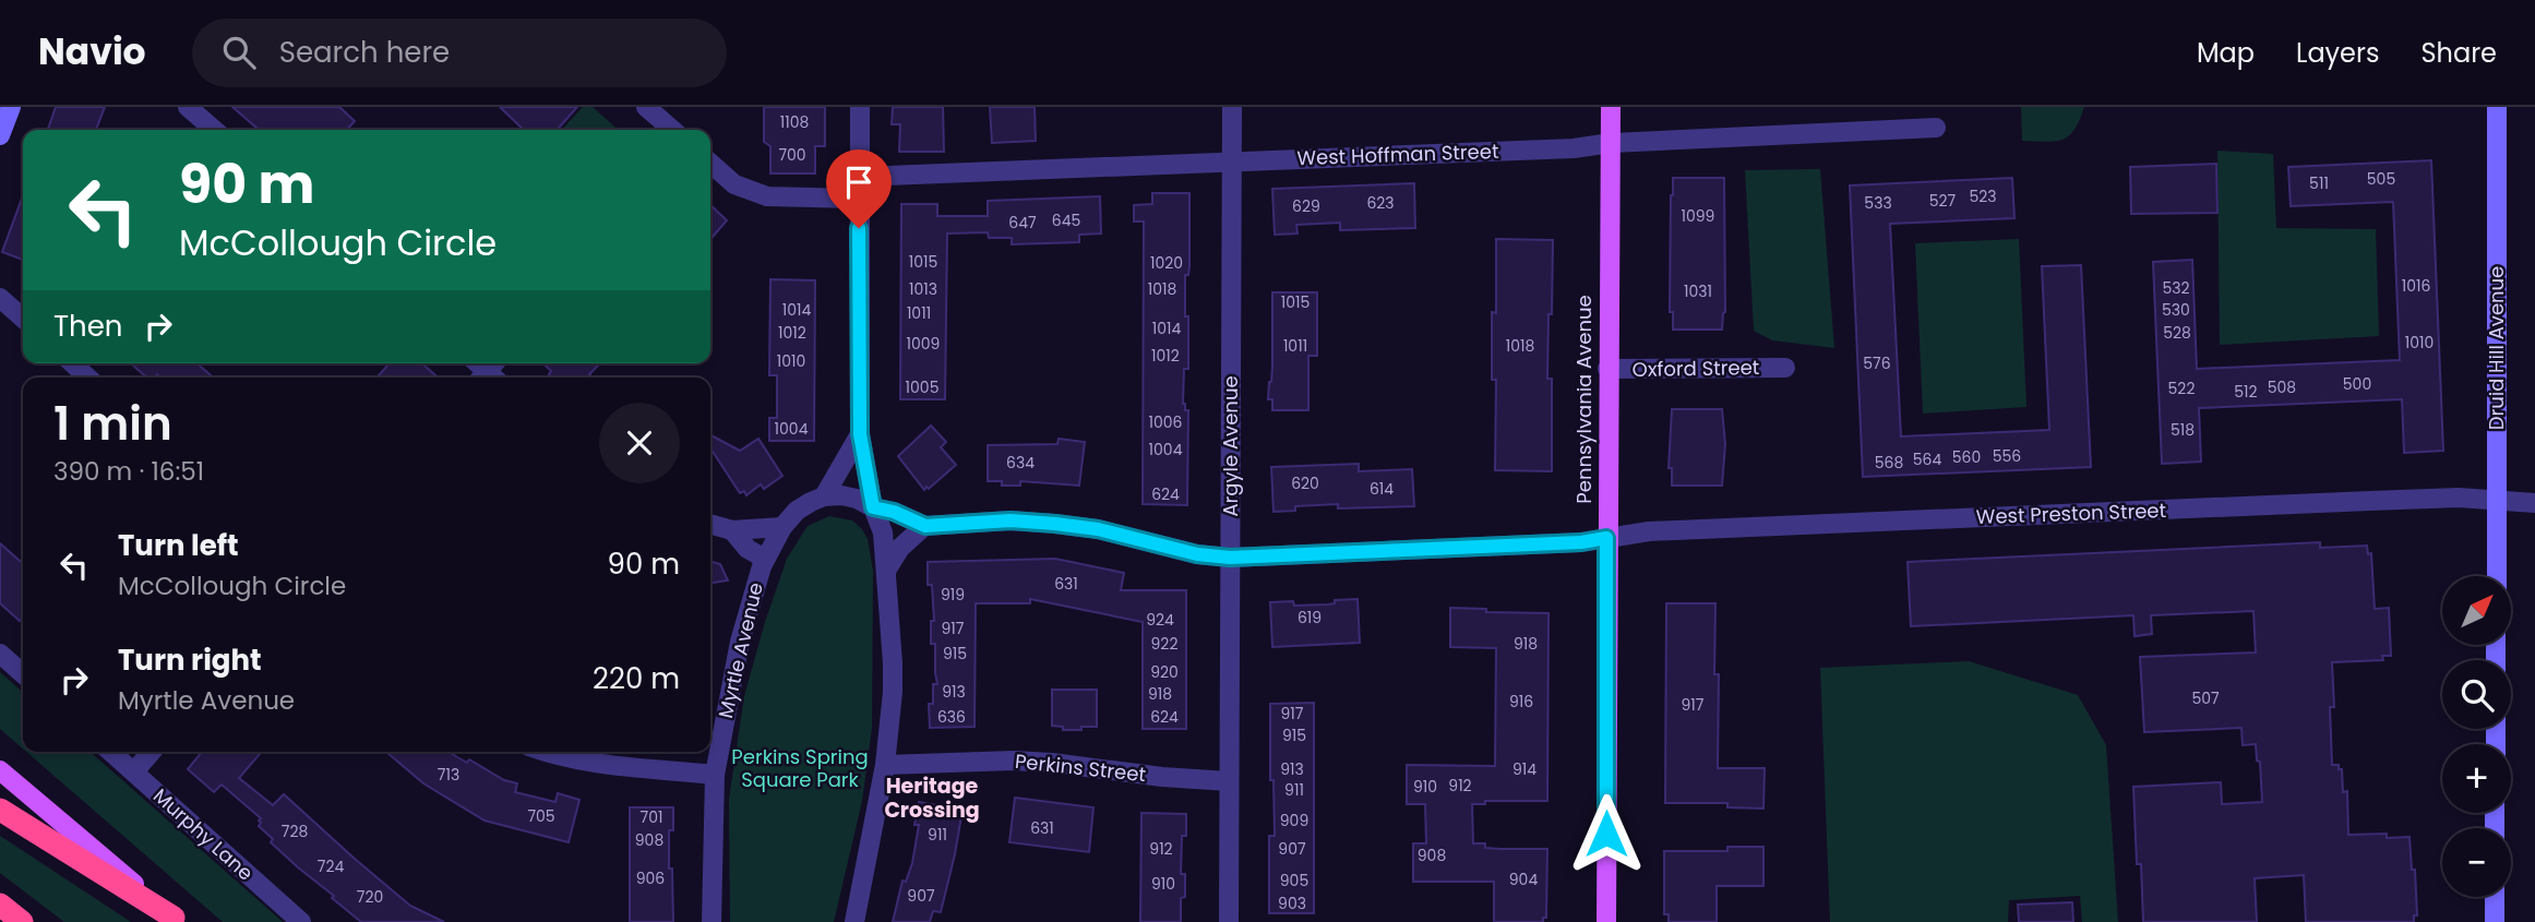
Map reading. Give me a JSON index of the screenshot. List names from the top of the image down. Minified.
{"streets":{"main road":["Druid Hill Avenue","Pennsylvania Avenue"],"street":["West Hoffman Street","Oxford Street","Argyle Avenue","West Preston Street","Myrtle Avenue","Perkins Street","Murphy Lane"]},"crossings":[["West Hoffman Street","Pennsylvania Avenue"],["West Hoffman Street","Argyle Avenue"],["Druid Hill Avenue","West Preston Street"],["Oxford Street","Pennsylvania Avenue"],["Pennsylvania Avenue","West Preston Street"],["Argyle Avenue","West Preston Street"],["Argyle Avenue","Perkins Street"]],"districts":["Heritage Crossing"],"parks":["Perkins Spring Square Park"],"house_numbers":["1108","700","505","511","523","527","623","533","629","1099","645","647","1015","1020","1016","532","1013","1018","1031","1015","1014","530","1011","1014","1012","528","1010","1009","1011","1018","1012","1010","576","500","1005","508","522","512","1006","1004","518","1004","556","560","564","634","568","620","614","624","631","919","619","924","917","922","918","915","920","913","918","507","916","917","917","636","624","915","913","914","713","912","910","911","705","701","909","631","728","911","908","912","907","908","724","906","904","905","910","907","720","903"],"north":"top right","page":{"header":"Navio","search":"Search here","nav":["Map","Layers","Share"],"turn":["90 m","McCollough Circle"],"then":"Then","heading":["1 min","390 m · 16:51"],"list":[{"name":"Turn left","note":"McCollough Circle","value":"90 m"},{"name":"Turn right","note":"Myrtle Avenue","value":"220 m"}],"map_buttons":["+","−"]}}
